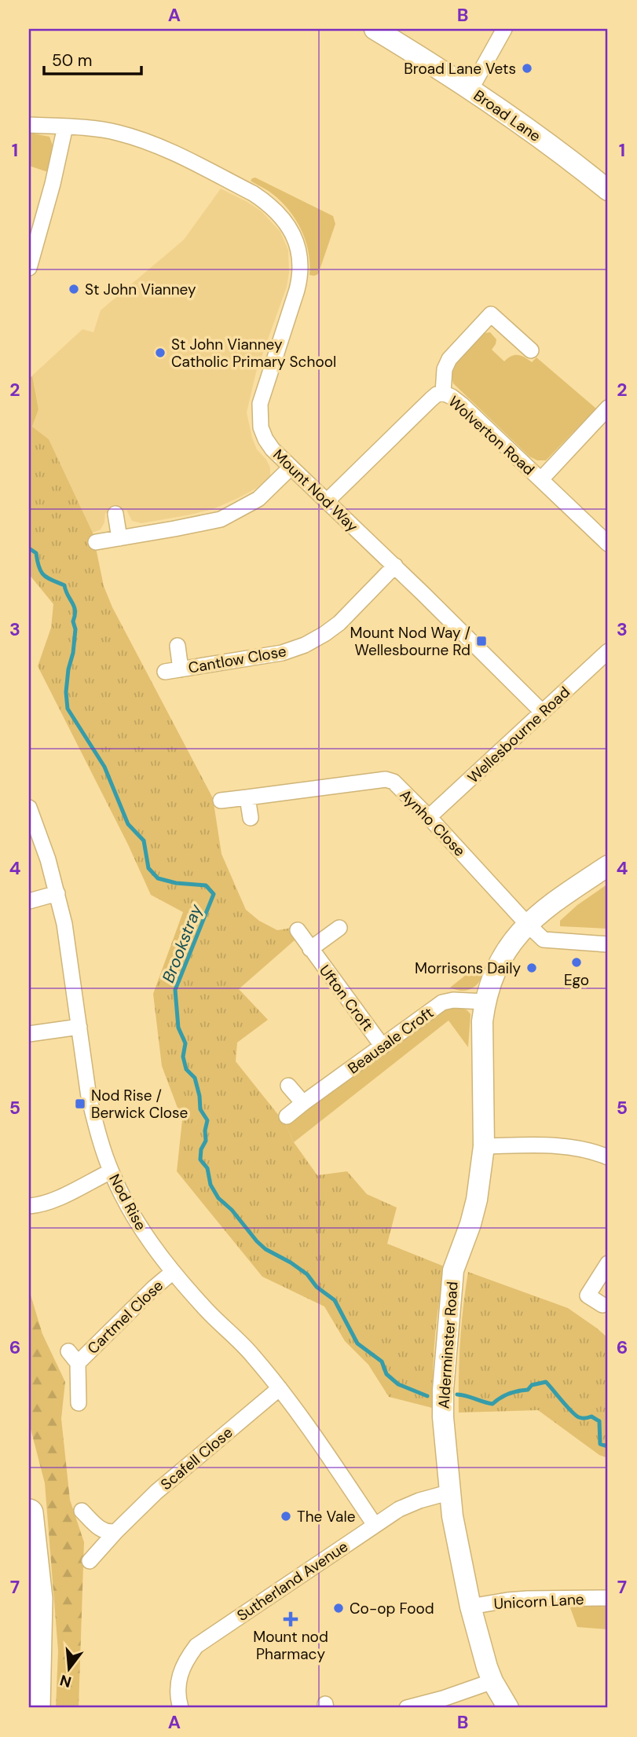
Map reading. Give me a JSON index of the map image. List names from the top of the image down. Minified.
{"streets":{"street":["Broad Lane","Wolverton Road","Mount Nod Way","Cantlow Close","Wellesbourne Road","Aynho Close","Ufton Croft","Beausale Croft","Nod Rise","Cartmel Close","Alderminster Road","Scafell Close","Sutherland Avenue","Unicorn Lane"]},"crossings":[["Wolverton Road","Mount Nod Way"],["Mount Nod Way","Cantlow Close"],["Mount Nod Way","Wellesbourne Road"],["Wellesbourne Road","Aynho Close"],["Aynho Close","Alderminster Road"],["Ufton Croft","Beausale Croft"],["Beausale Croft","Alderminster Road"],["Nod Rise","Cartmel Close"],["Nod Rise","Scafell Close"],["Nod Rise","Sutherland Avenue"],["Alderminster Road","Sutherland Avenue"],["Alderminster Road","Unicorn Lane"]],"water":["Brookstray"],"places":{"other":["Broad Lane Vets","St John Vianney","St John Vianney Catholic Primary School","Ego","Morrisons Daily","The Vale","Co-op Food"],"transit":["Mount Nod Way / Wellesbourne Rd","Nod Rise / Berwick Close"],"health":["Mount nod Pharmacy"]},"scale_bar":"50 m","north":"bottom","grid":{"columns":["A","B"],"rows":["1","2","3","4","5","6","7"]}}
